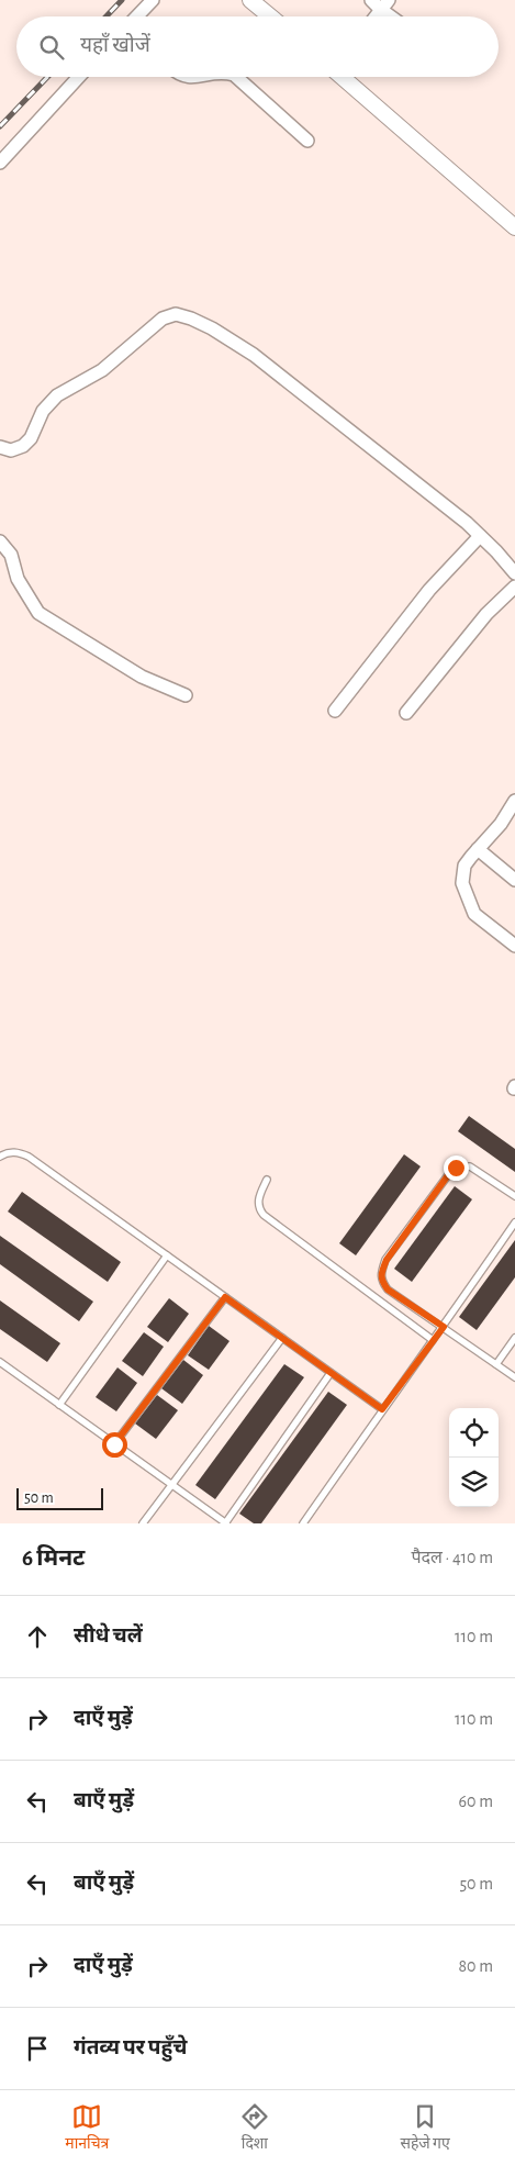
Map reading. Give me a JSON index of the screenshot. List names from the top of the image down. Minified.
{"scale_bar":"50 m","page":{"search":"यहाँ खोजें","scale":"50 m","heading":["6 मिनट","पैदल · 410 m"],"list":[["सीधे चलें","110 m"],["दाएँ मुड़ें","110 m"],["बाएँ मुड़ें","60 m"],["बाएँ मुड़ें","50 m"],["दाएँ मुड़ें","80 m"],"गंतव्य पर पहुँचे"],"nav":["मानचित्र","दिशा","सहेजे गए"]}}
